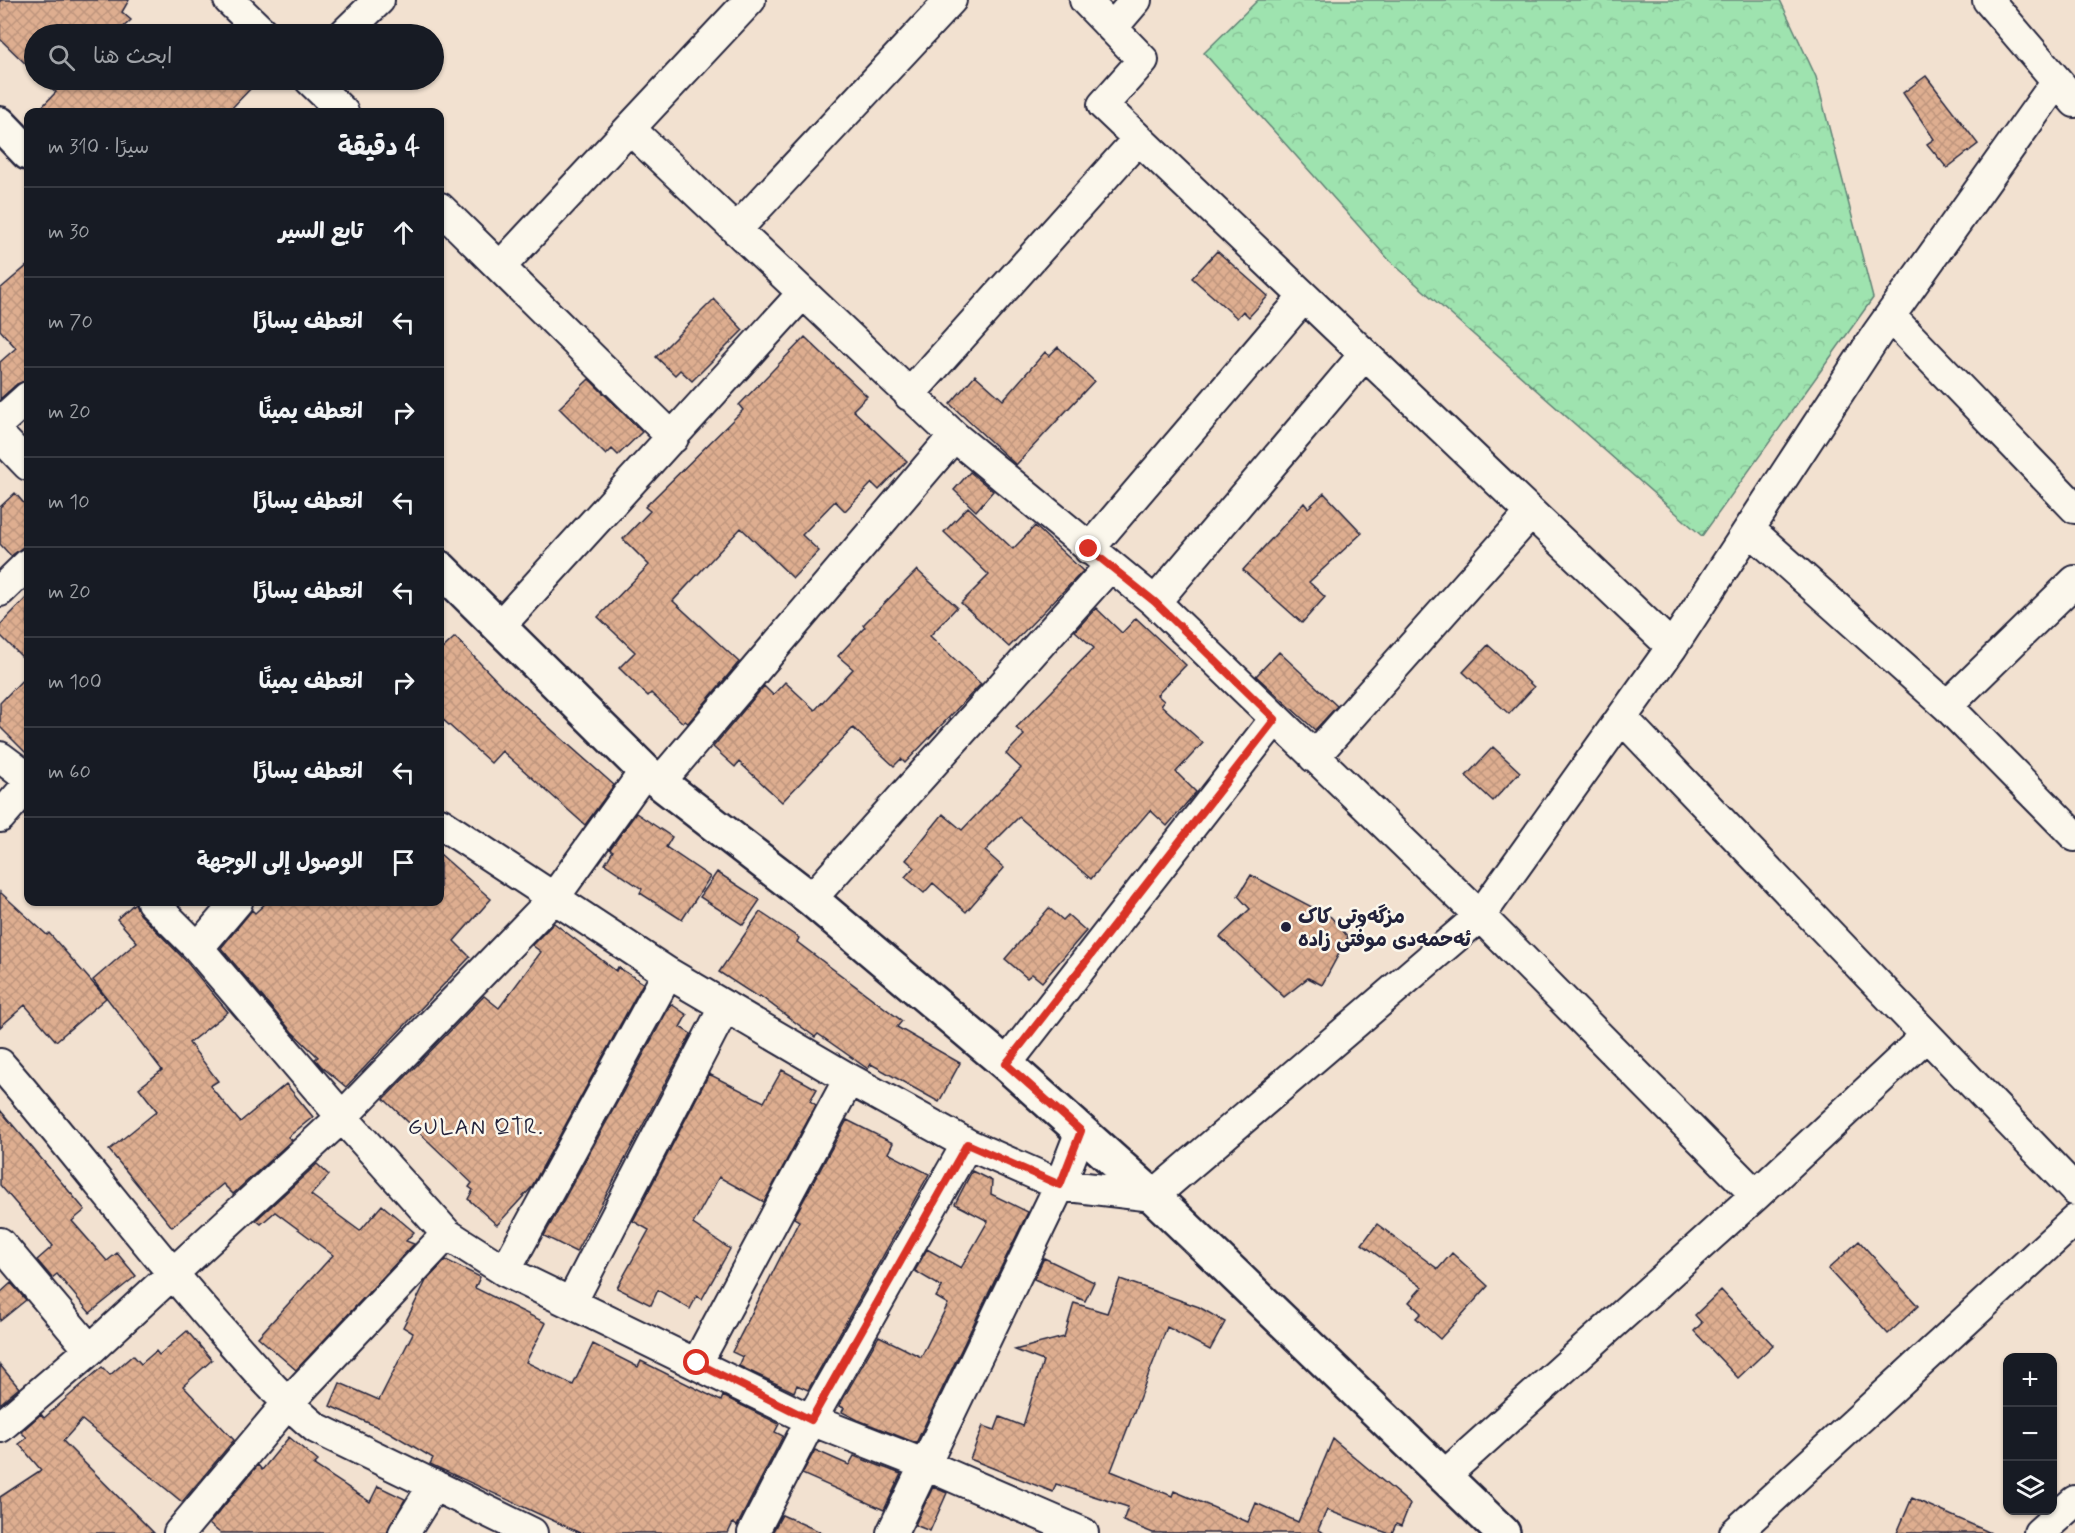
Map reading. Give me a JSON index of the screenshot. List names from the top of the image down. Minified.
{"districts":["GULAN QTR."],"places":["مزگەوتی کاک ئەحمەدی موفتی زادە"],"page":{"search":"ابحث هنا","heading":["4 دقيقة","سيرًا · 310 m"],"list":[["تابع السير","30 m"],["انعطف يسارًا","70 m"],["انعطف يمينًا","20 m"],["انعطف يسارًا","10 m"],["انعطف يسارًا","20 m"],["انعطف يمينًا","100 m"],["انعطف يسارًا","60 m"],"الوصول إلى الوجهة"],"map_buttons":["+","−"]}}
